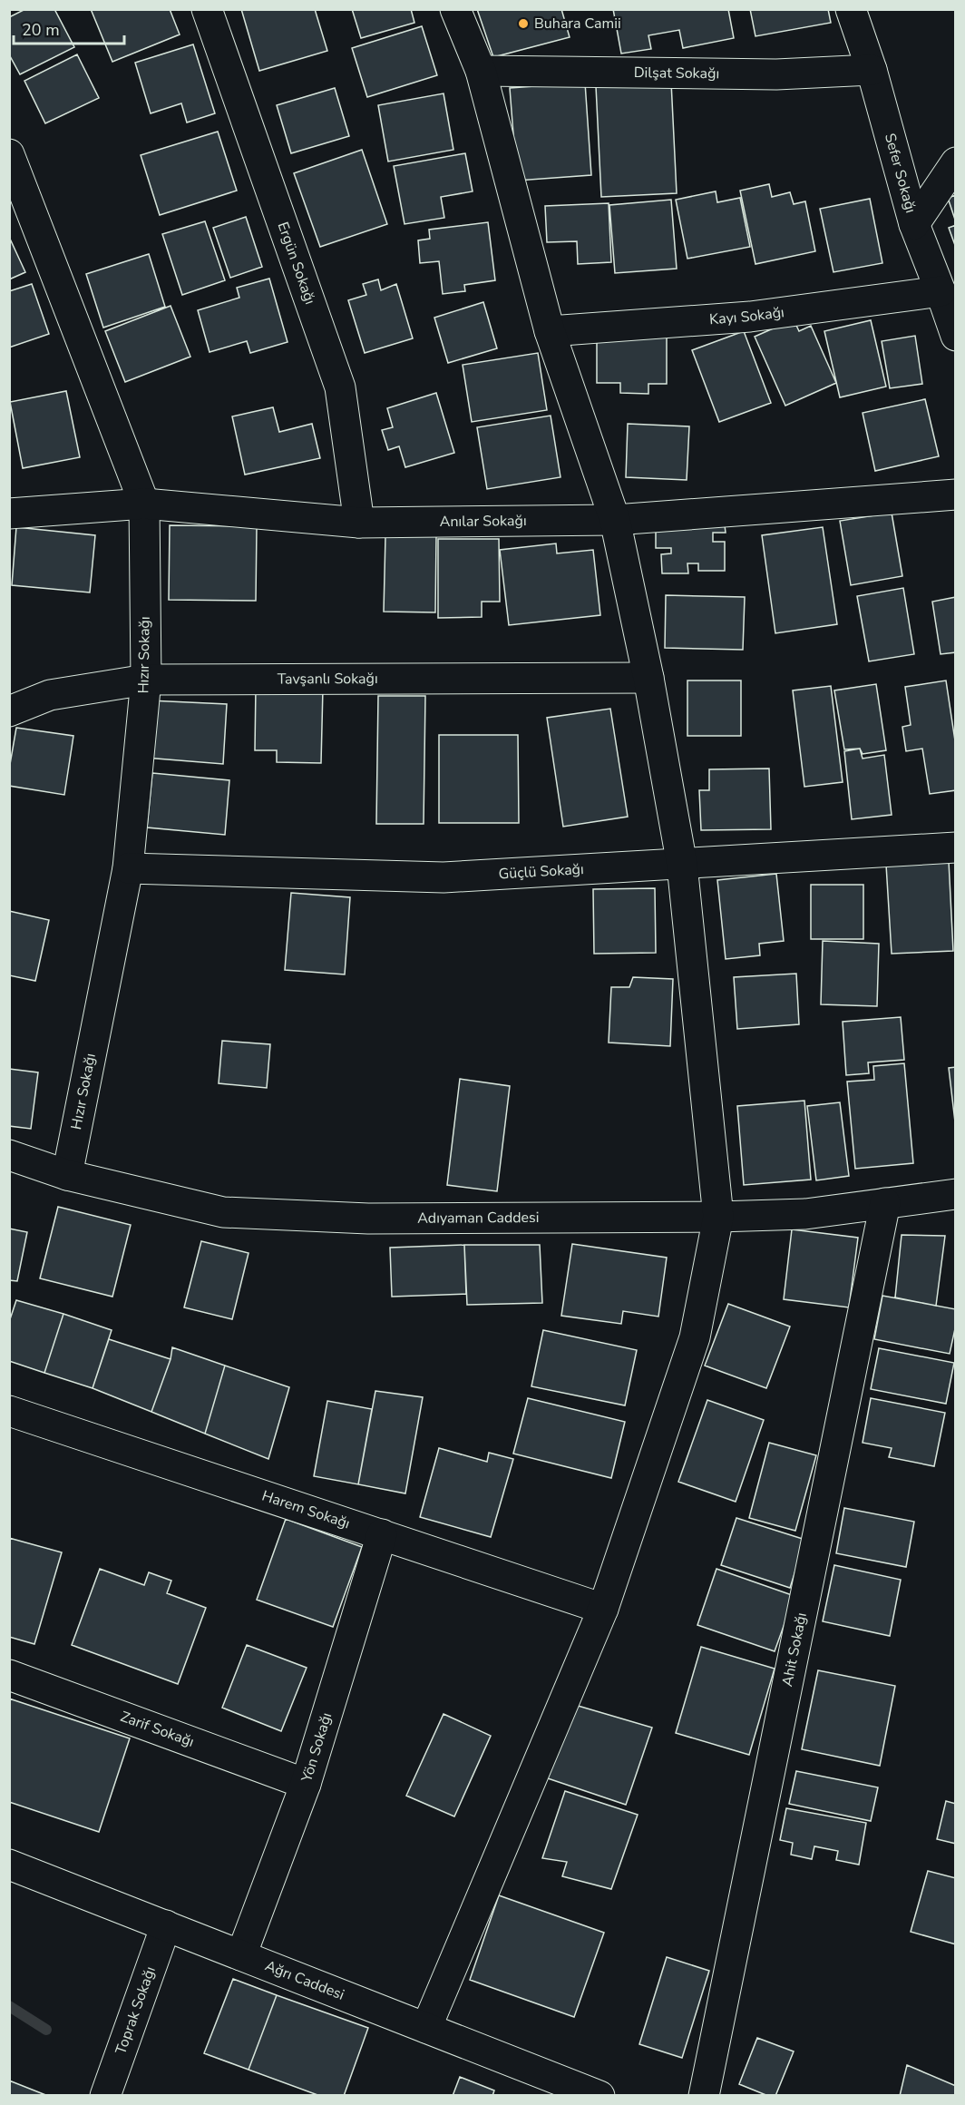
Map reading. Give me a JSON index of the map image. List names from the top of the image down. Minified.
{"streets":{"street":["Dilşat Sokağı","Sefer Sokağı","Ergün Sokağı","Kayı Sokağı","Anılar Sokağı","Hızır Sokağı","Tavşanlı Sokağı","Güçlü Sokağı","Adıyaman Caddesi","Harem Sokağı","Ahit Sokağı","Zarif Sokağı","Yön Sokağı","Ağrı Caddesi","Toprak Sokağı"]},"crossings":[["Dilşat Sokağı","Sefer Sokağı"],["Sefer Sokağı","Kayı Sokağı"],["Ergün Sokağı","Anılar Sokağı"],["Anılar Sokağı","Hızır Sokağı"],["Hızır Sokağı","Tavşanlı Sokağı"],["Hızır Sokağı","Güçlü Sokağı"],["Hızır Sokağı","Adıyaman Caddesi"],["Adıyaman Caddesi","Ahit Sokağı"],["Harem Sokağı","Yön Sokağı"],["Zarif Sokağı","Yön Sokağı"],["Yön Sokağı","Ağrı Caddesi"],["Ağrı Caddesi","Toprak Sokağı"]],"places":["Buhara Camii"],"scale_bar":"20 m"}
